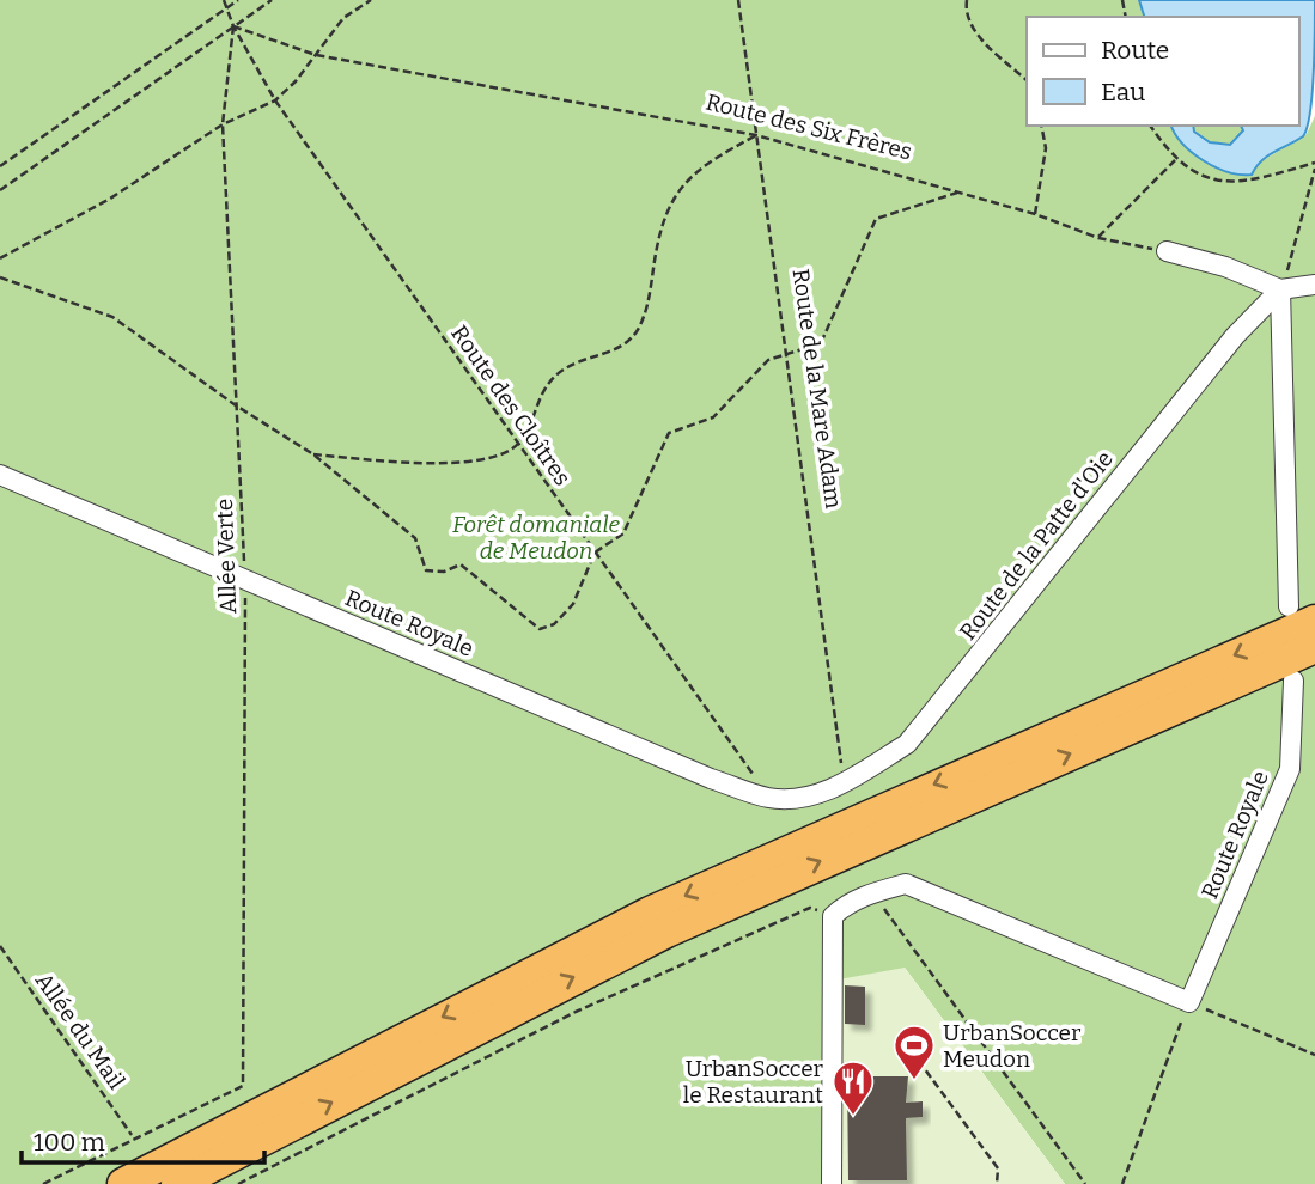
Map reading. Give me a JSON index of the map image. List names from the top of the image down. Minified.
{"streets":{"street":["Route de la Patte d'Oie","Route Royale"],"path":["Route des Six Frères","Route de la Mare Adam","Route des Cloîtres","Allée Verte","Allée du Mail"]},"crossings":[["Route des Six Frères","Route de la Mare Adam"],["Route des Six Frères","Route des Cloîtres"],["Route des Six Frères","Allée Verte"],["Route de la Mare Adam","Route de la Patte d'Oie"],["Route des Cloîtres","Allée Verte"],["Route des Cloîtres","Route Royale"],["Route de la Patte d'Oie","Route Royale"],["Allée Verte","Route Royale"],["Allée Verte","Allée du Mail"]],"parks":["Forêt domaniale de Meudon"],"places":{"sports":["UrbanSoccer Meudon"],"restaurant":["UrbanSoccer le Restaurant"]},"legend":["Route","Eau"],"scale_bar":"100 m"}
